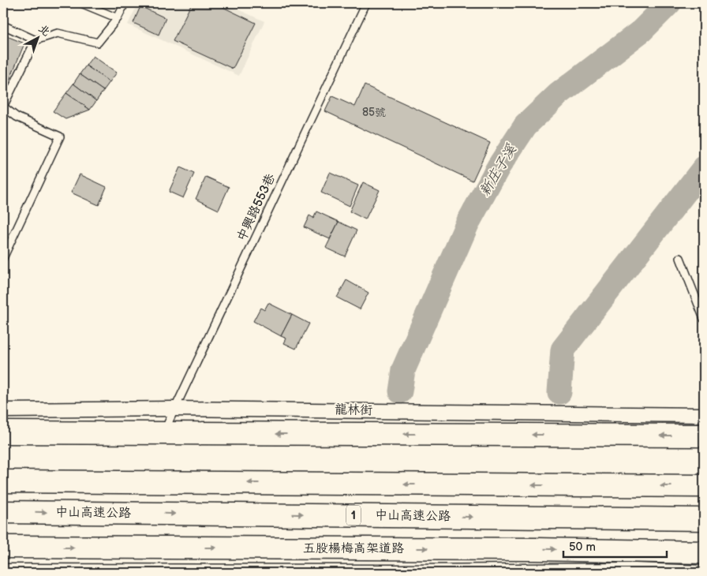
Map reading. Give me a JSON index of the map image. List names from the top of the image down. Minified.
{"streets":{"highway":["中山高速公路","1","五股楊梅高架道路"],"street":["龍林街"],"lane":["中興路553巷"]},"crossings":[["中興路553巷","龍林街"]],"water":["新庄子溪"],"house_numbers":["85號"],"scale_bar":"50 m","north":"top right"}
